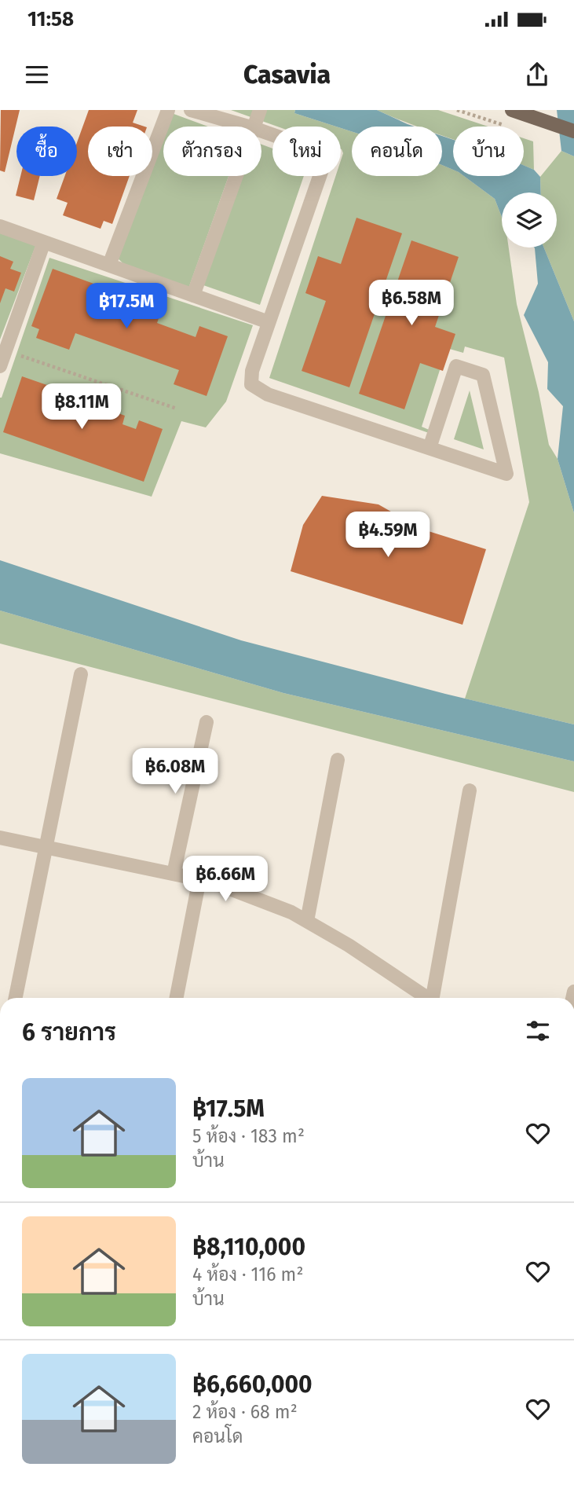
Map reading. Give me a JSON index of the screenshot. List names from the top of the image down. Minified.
{"page":{"status":"11:58","header":"Casavia","chip":["ซื้อ","เช่า","ตัวกรอง","ใหม่","คอนโด","บ้าน"],"price":["฿6.58M","฿17.5M","฿8.11M","฿4.59M","฿6.08M","฿6.66M"],"heading":"6 รายการ","list":[{"name":"฿17.5M","note":"5 ห้อง · 183 m² · บ้าน"},{"name":"฿8,110,000","note":"4 ห้อง · 116 m² · บ้าน"},{"name":"฿6,660,000","note":"2 ห้อง · 68 m² · คอนโด"}]}}
